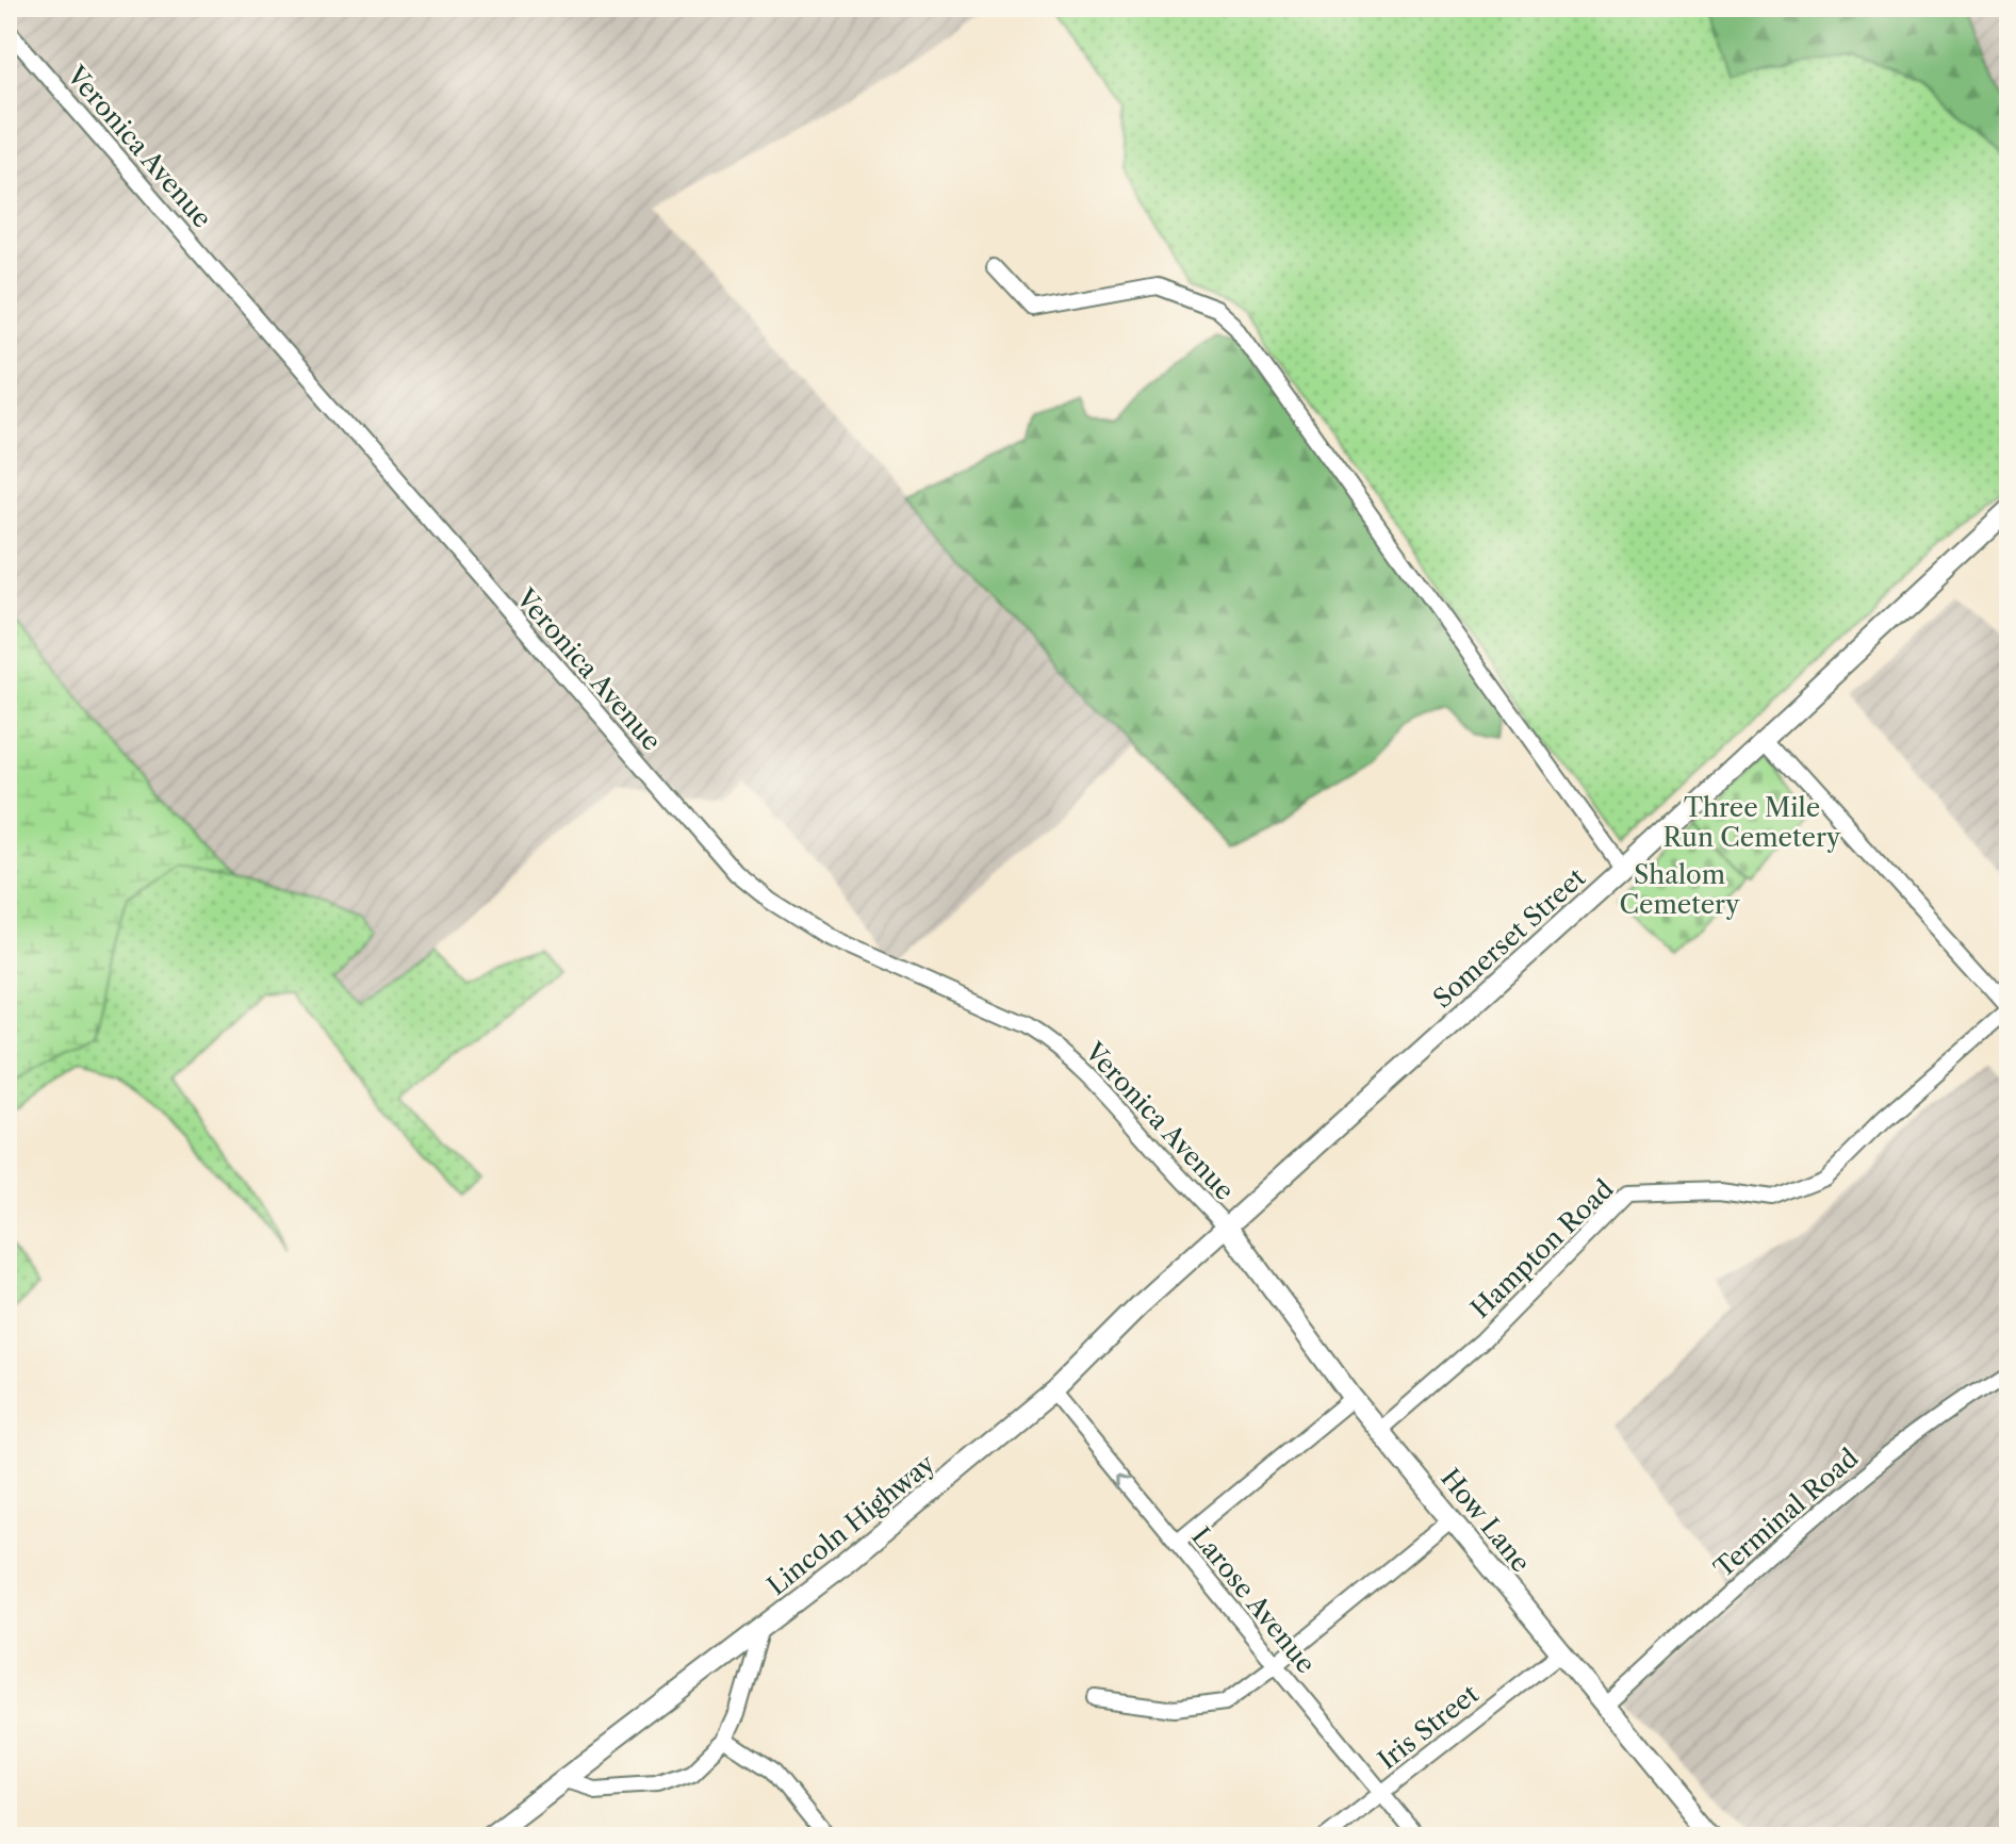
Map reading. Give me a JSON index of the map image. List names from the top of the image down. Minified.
{"streets":{"main road":["Somerset Street","How Lane","Lincoln Highway"],"street":["Veronica Avenue","Hampton Road","Terminal Road","Larose Avenue","Iris Street"]},"crossings":[["Veronica Avenue","Somerset Street"],["Veronica Avenue","How Lane"],["Veronica Avenue","Lincoln Highway"],["Somerset Street","Hampton Road"],["Somerset Street","How Lane"],["Somerset Street","Lincoln Highway"],["Hampton Road","How Lane"],["Terminal Road","How Lane"],["How Lane","Lincoln Highway"],["How Lane","Iris Street"],["Lincoln Highway","Larose Avenue"],["Larose Avenue","Iris Street"]],"parks":["Three Mile Run Cemetery","Shalom Cemetery"]}
